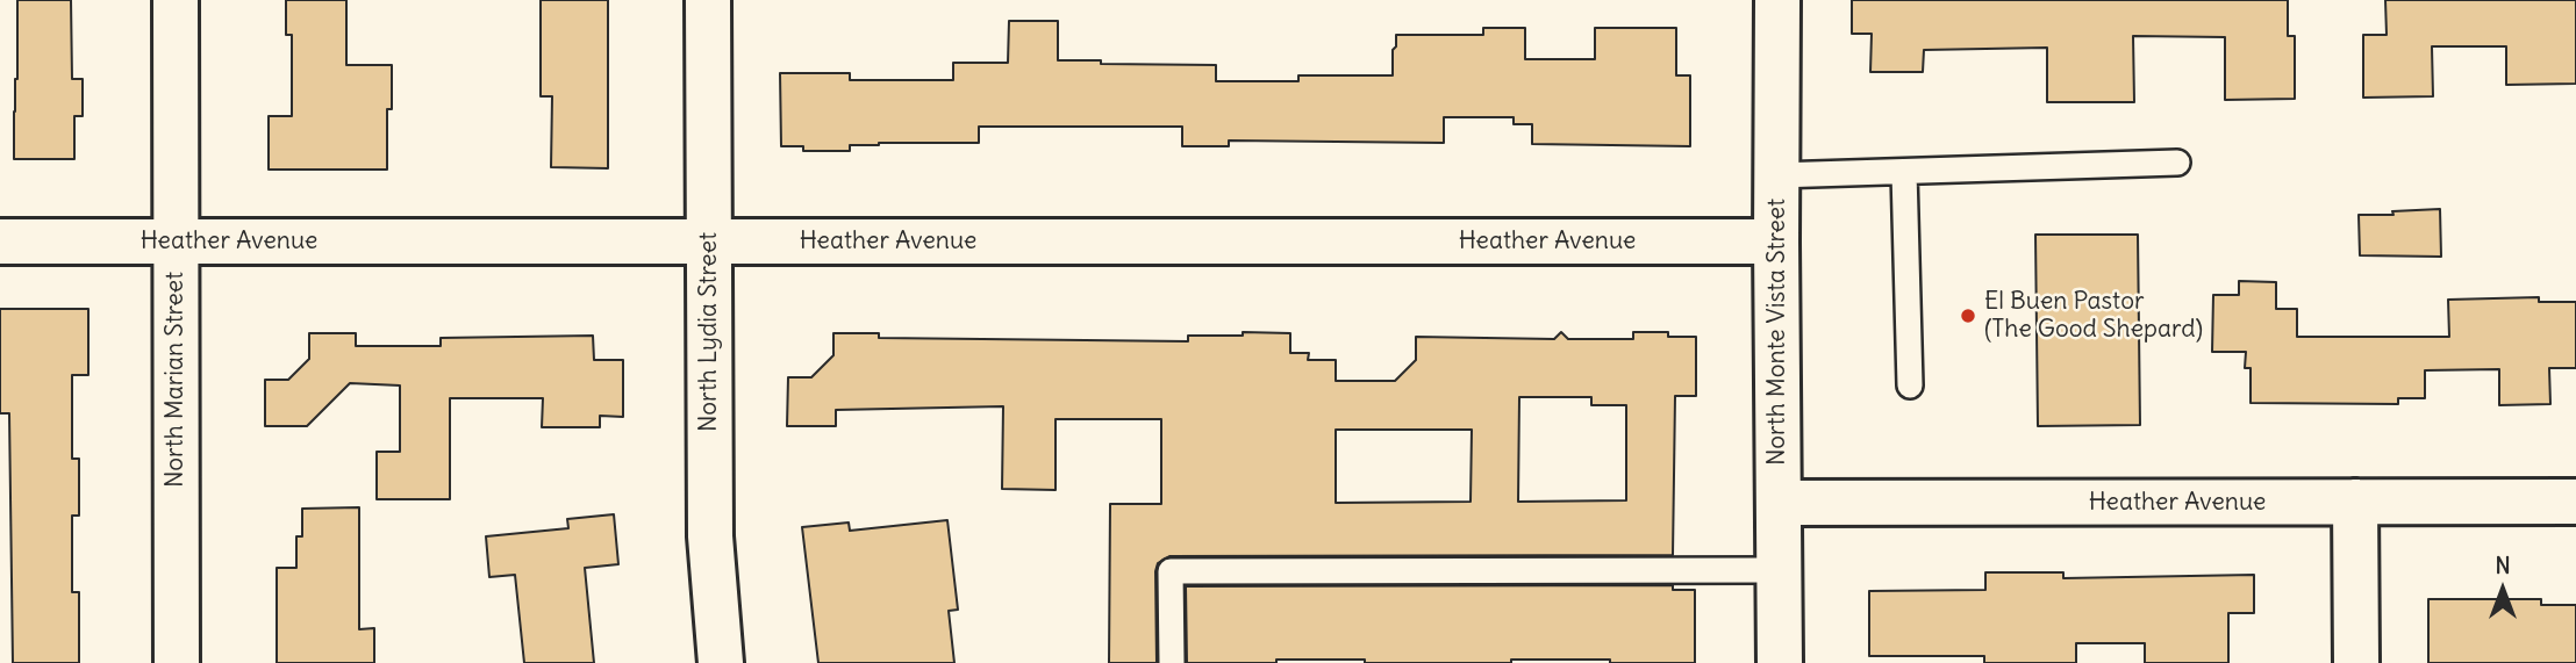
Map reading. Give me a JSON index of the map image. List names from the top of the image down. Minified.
{"streets":{"street":["Heather Avenue","North Lydia Street","North Monte Vista Street","North Marian Street"]},"crossings":[["Heather Avenue","North Lydia Street"],["Heather Avenue","North Monte Vista Street"],["Heather Avenue","North Marian Street"]],"places":["El Buen Pastor (The Good Shepard)"],"north":"top"}
